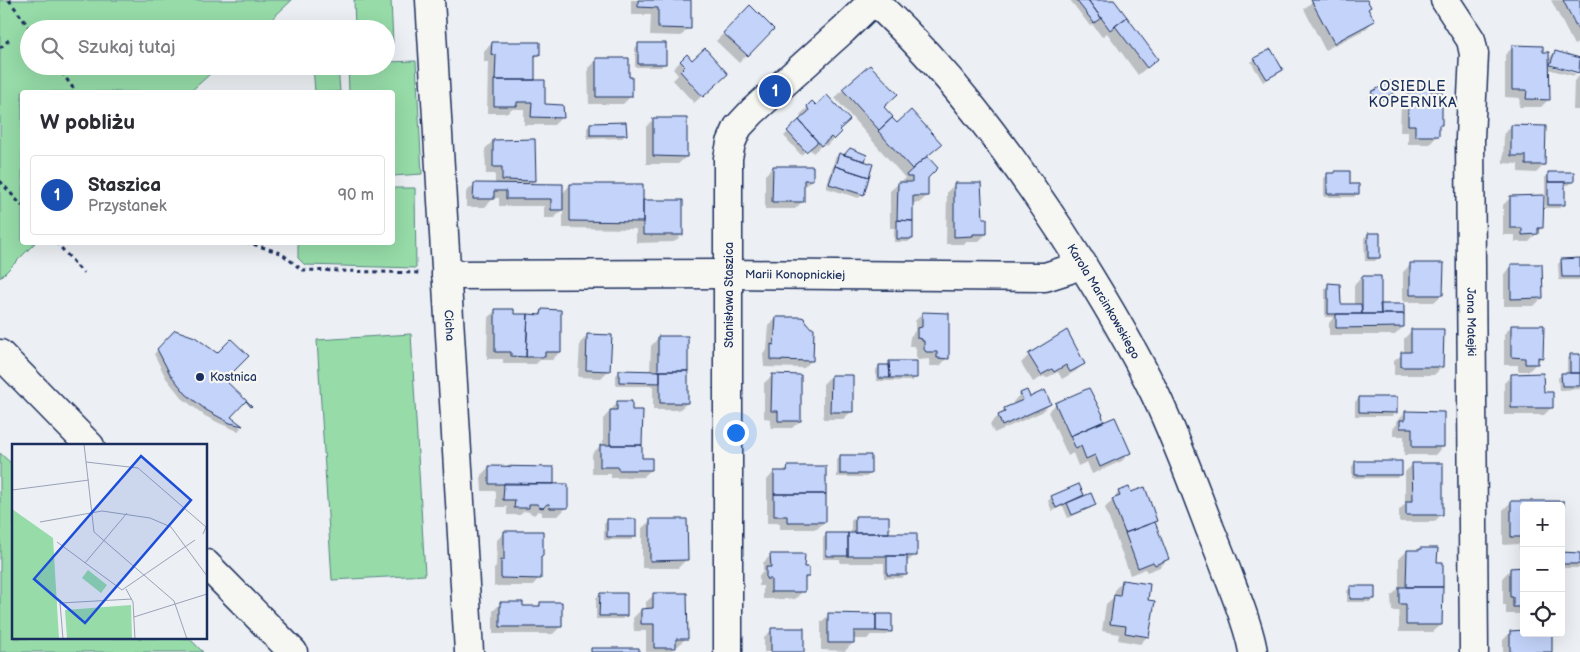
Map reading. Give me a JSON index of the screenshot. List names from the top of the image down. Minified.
{"streets":{"street":["Marii Konopnickiej","Stanisława Staszica","Karola Marcinkowskiego","Jana Matejki","Cicha"]},"crossings":[["Marii Konopnickiej","Stanisława Staszica"],["Marii Konopnickiej","Karola Marcinkowskiego"],["Marii Konopnickiej","Cicha"],["Stanisława Staszica","Karola Marcinkowskiego"]],"districts":["OSIEDLE KOPERNIKA"],"places":["Kostnica"],"page":{"search":"Szukaj tutaj","pins":"1","heading":"W pobliżu","list":[{"mark":"1","name":"Staszica","note":"Przystanek","value":"90 m"}],"map_buttons":["+","−"]}}
